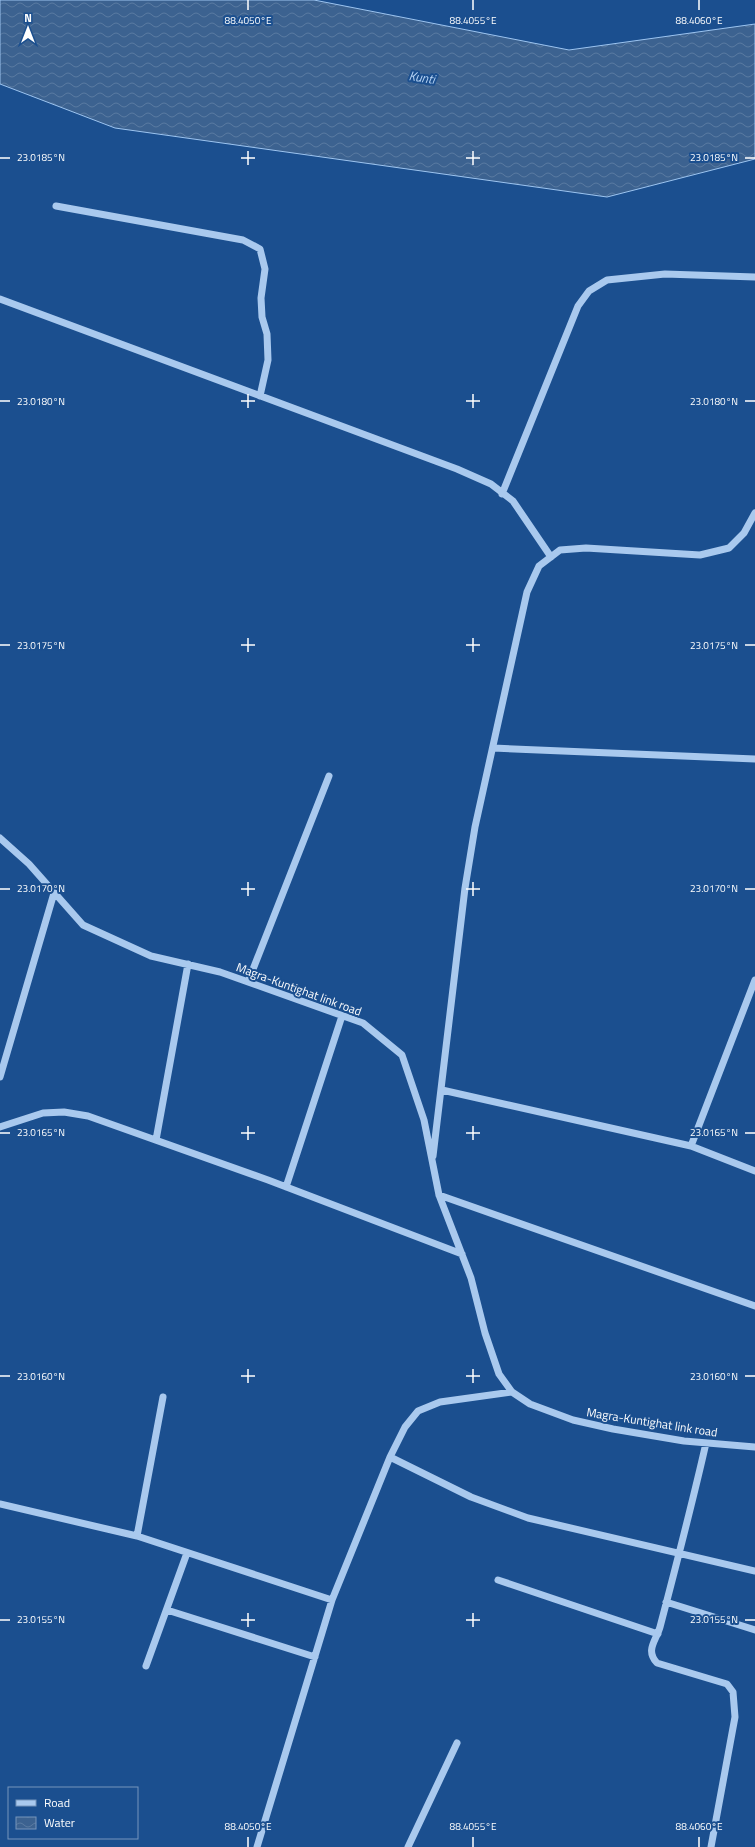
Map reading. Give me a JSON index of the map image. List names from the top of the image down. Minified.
{"streets":{"street":["Magra-Kuntighat link road"]},"water":["Kunti"],"legend":["Road","Water"],"north":"top","coordinates":["88.4050°E","88.4055°E","88.4060°E","23.0185°N","23.0180°N","23.0175°N","23.0170°N","23.0165°N","23.0160°N","23.0155°N"]}
